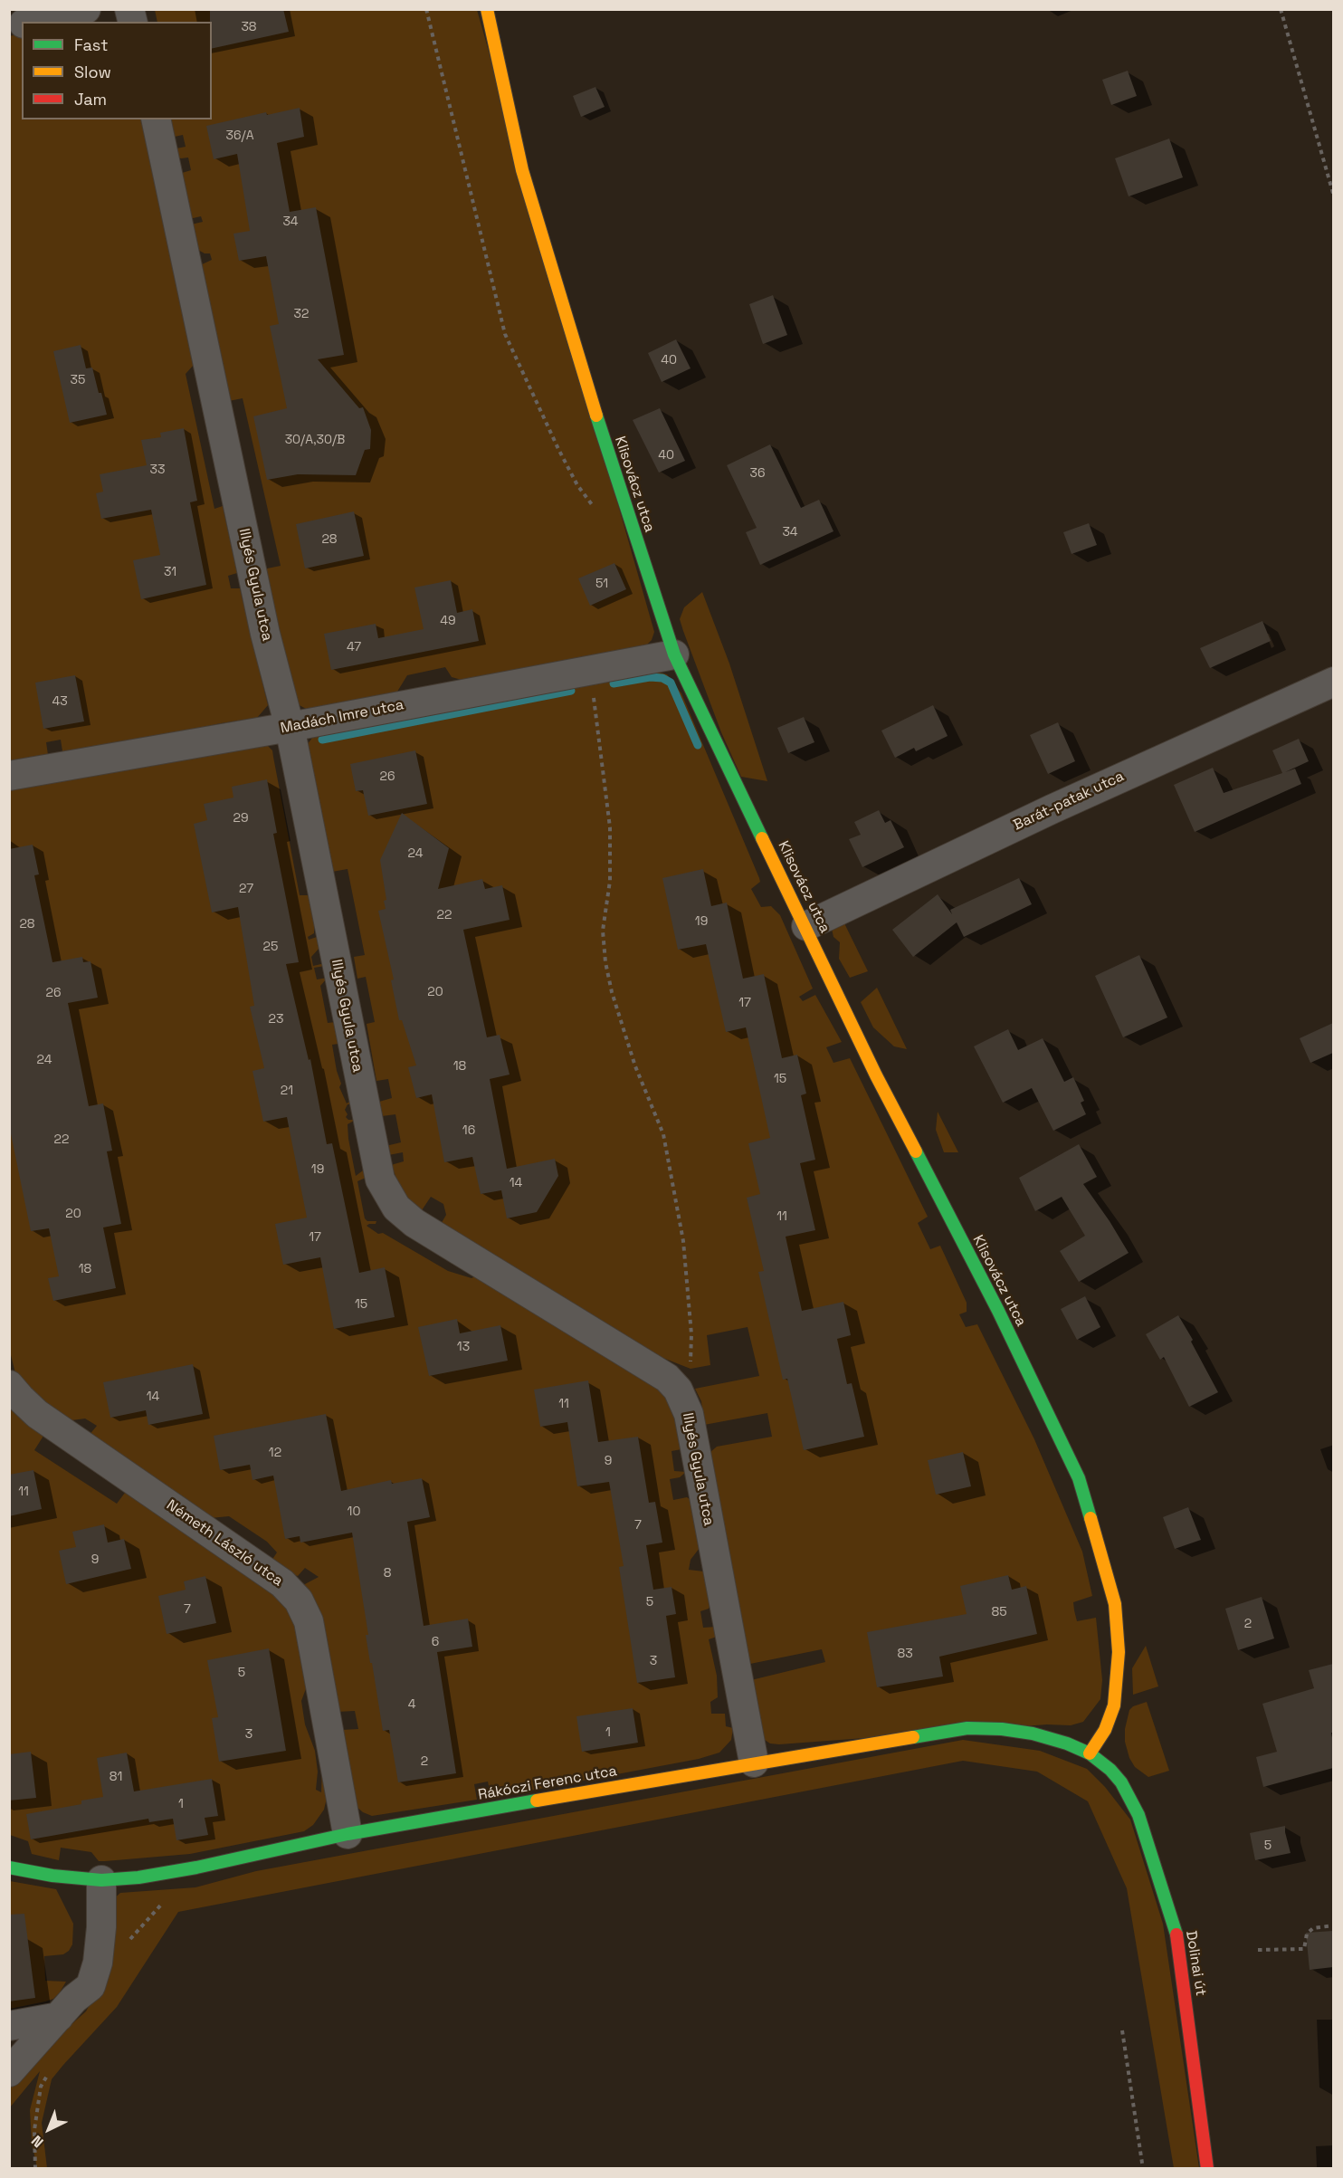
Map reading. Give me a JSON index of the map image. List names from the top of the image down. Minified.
{"streets":{"street":["Klisovácz utca","Illyés Gyula utca","Madách Imre utca","Barát-patak utca","Németh László utca","Rákóczi Ferenc utca","Dolinai út"]},"crossings":[["Klisovácz utca","Madách Imre utca"],["Klisovácz utca","Barát-patak utca"],["Klisovácz utca","Rákóczi Ferenc utca"],["Klisovácz utca","Dolinai út"],["Illyés Gyula utca","Madách Imre utca"],["Illyés Gyula utca","Rákóczi Ferenc utca"],["Németh László utca","Rákóczi Ferenc utca"],["Rákóczi Ferenc utca","Dolinai út"]],"house_numbers":["38","36/A","34","32","40","35","30/A,30/B","40","33","36","34","28","31","51","49","47","43","26","29","24","27","22","19","28","25","20","26","17","23","24","18","15","21","16","22","19","14","20","11","17","18","15","13","14","11","12","9","11","10","7","9","8","5","7","85","2","6","83","3","5","4","1","3","2","81","1","5"],"legend":["Fast","Slow","Jam"],"north":"bottom left"}
